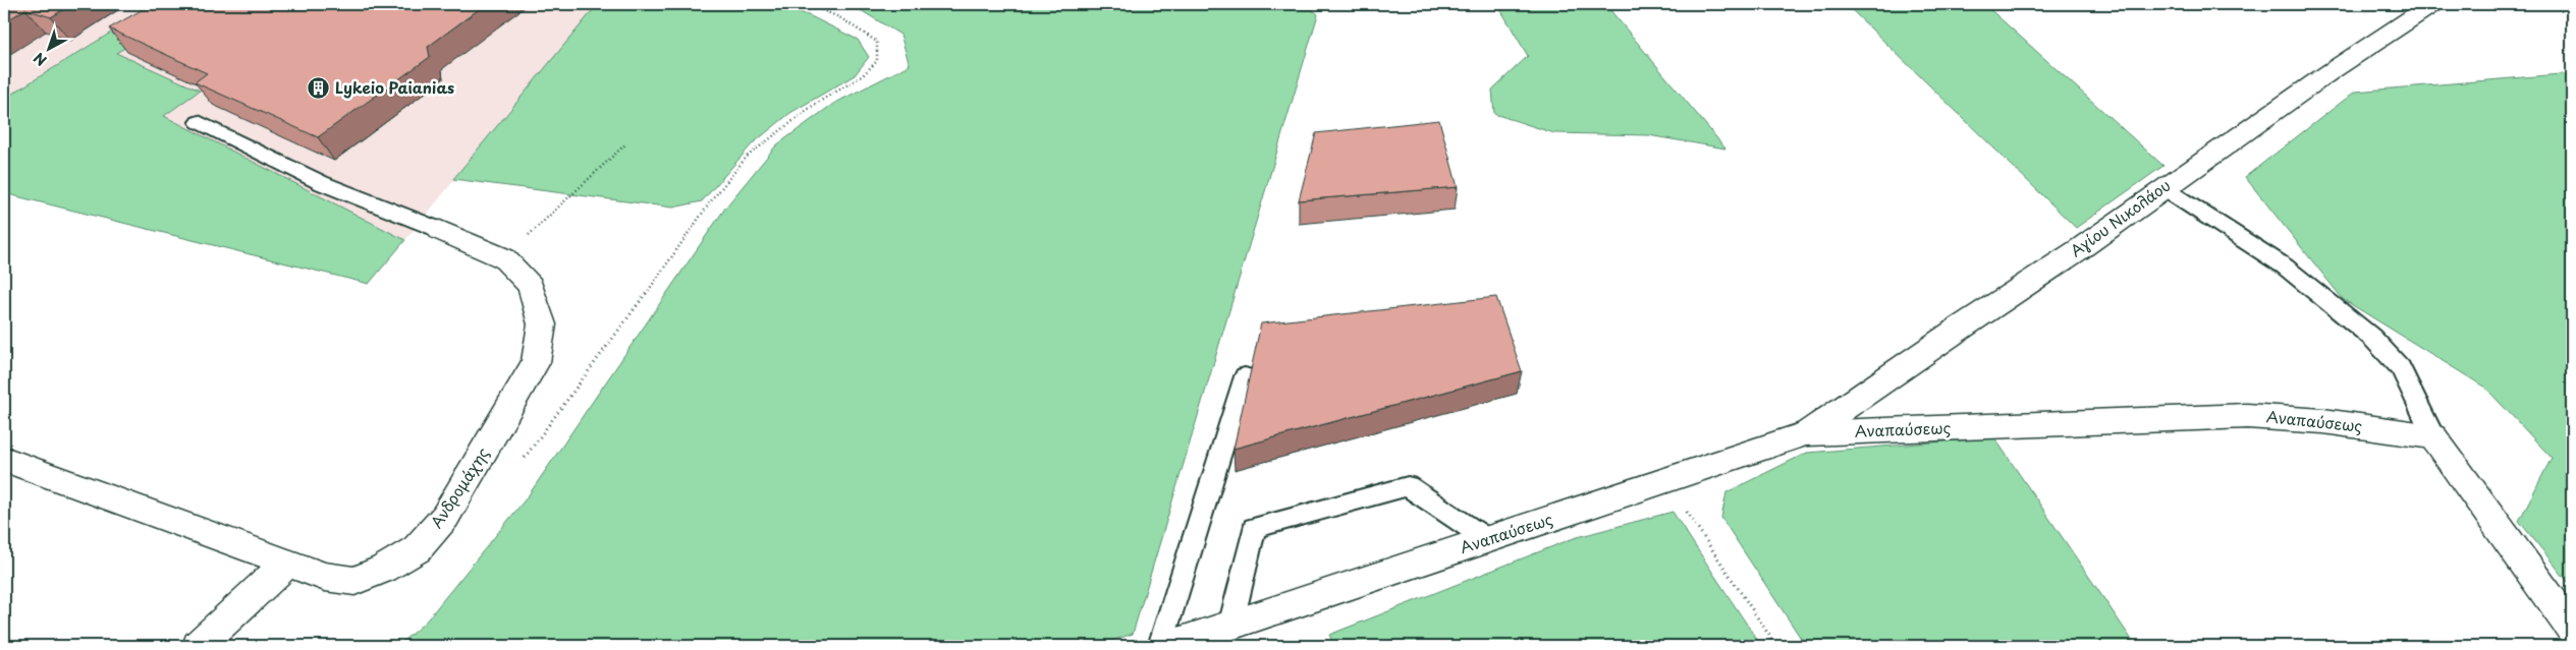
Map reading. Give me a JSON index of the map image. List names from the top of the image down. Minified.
{"streets":{"street":["Αγίου Νικολάου","Αναπαύσεως","Ανδρομάχης"]},"crossings":[["Αγίου Νικολάου","Αναπαύσεως"]],"places":{"building":["Lykeio Paianias"]},"north":"bottom left"}
